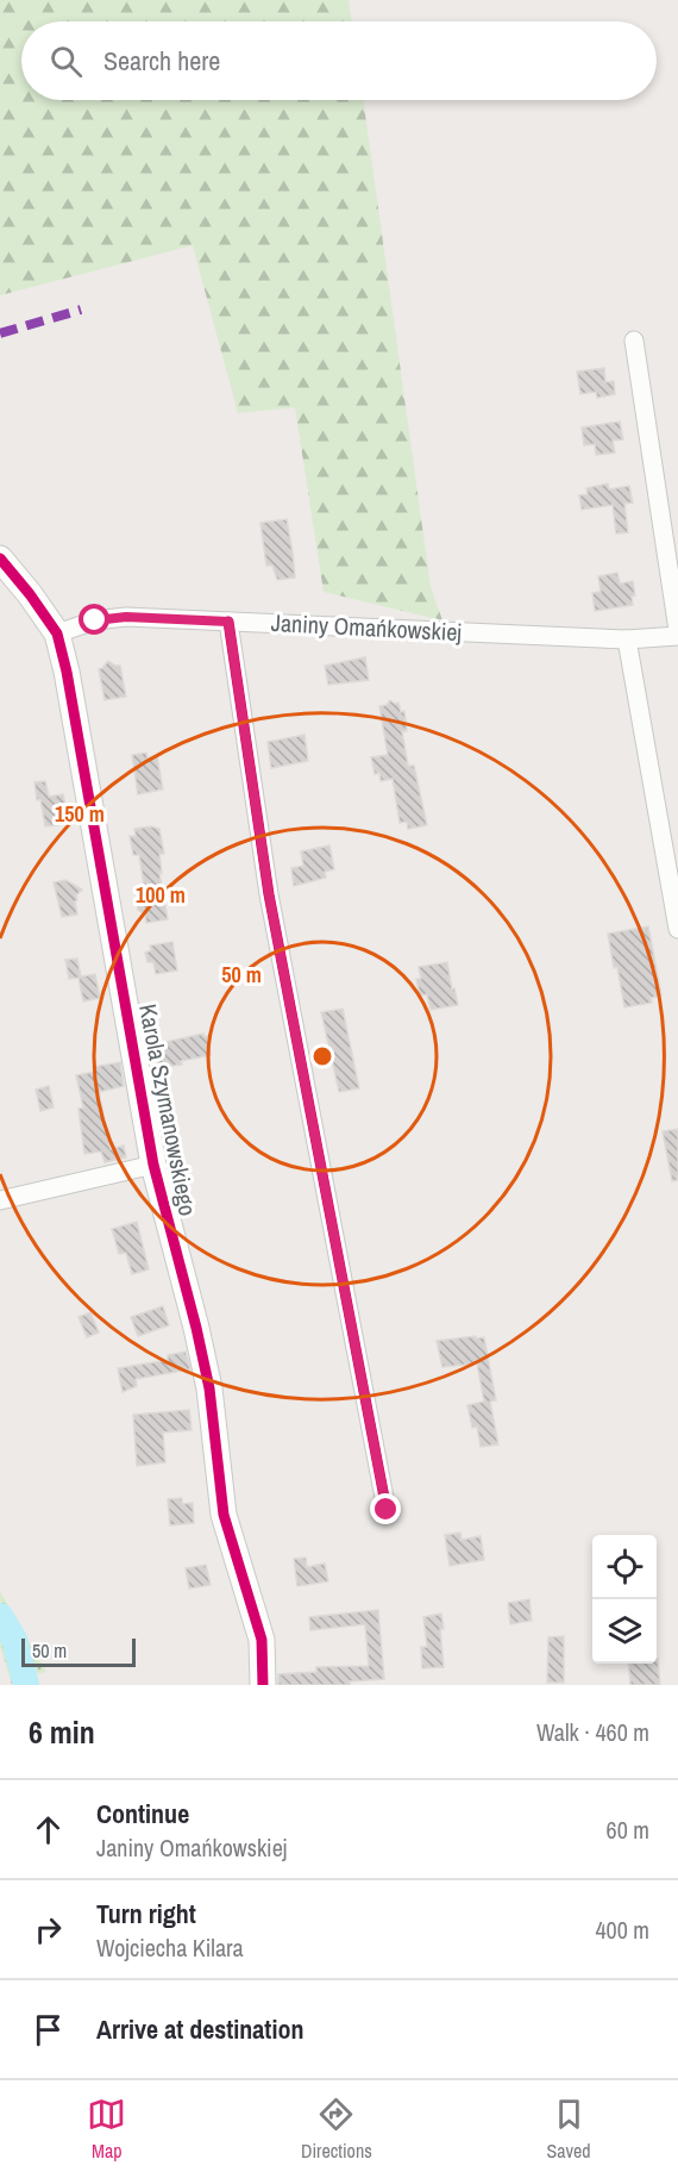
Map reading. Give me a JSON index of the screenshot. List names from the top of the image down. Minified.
{"streets":{"street":["Janiny Omańkowskiej","Karola Szymanowskiego"]},"crossings":[["Janiny Omańkowskiej","Karola Szymanowskiego"]],"scale_bar":"50 m","page":{"search":"Search here","scale":"50 m","heading":["6 min","Walk · 460 m"],"list":[["Continue","Janiny Omańkowskiej","60 m"],["Turn right","Wojciecha Kilara","400 m"],"Arrive at destination"],"nav":["Map","Directions","Saved"]},"rings":["150 m","100 m","50 m"]}
